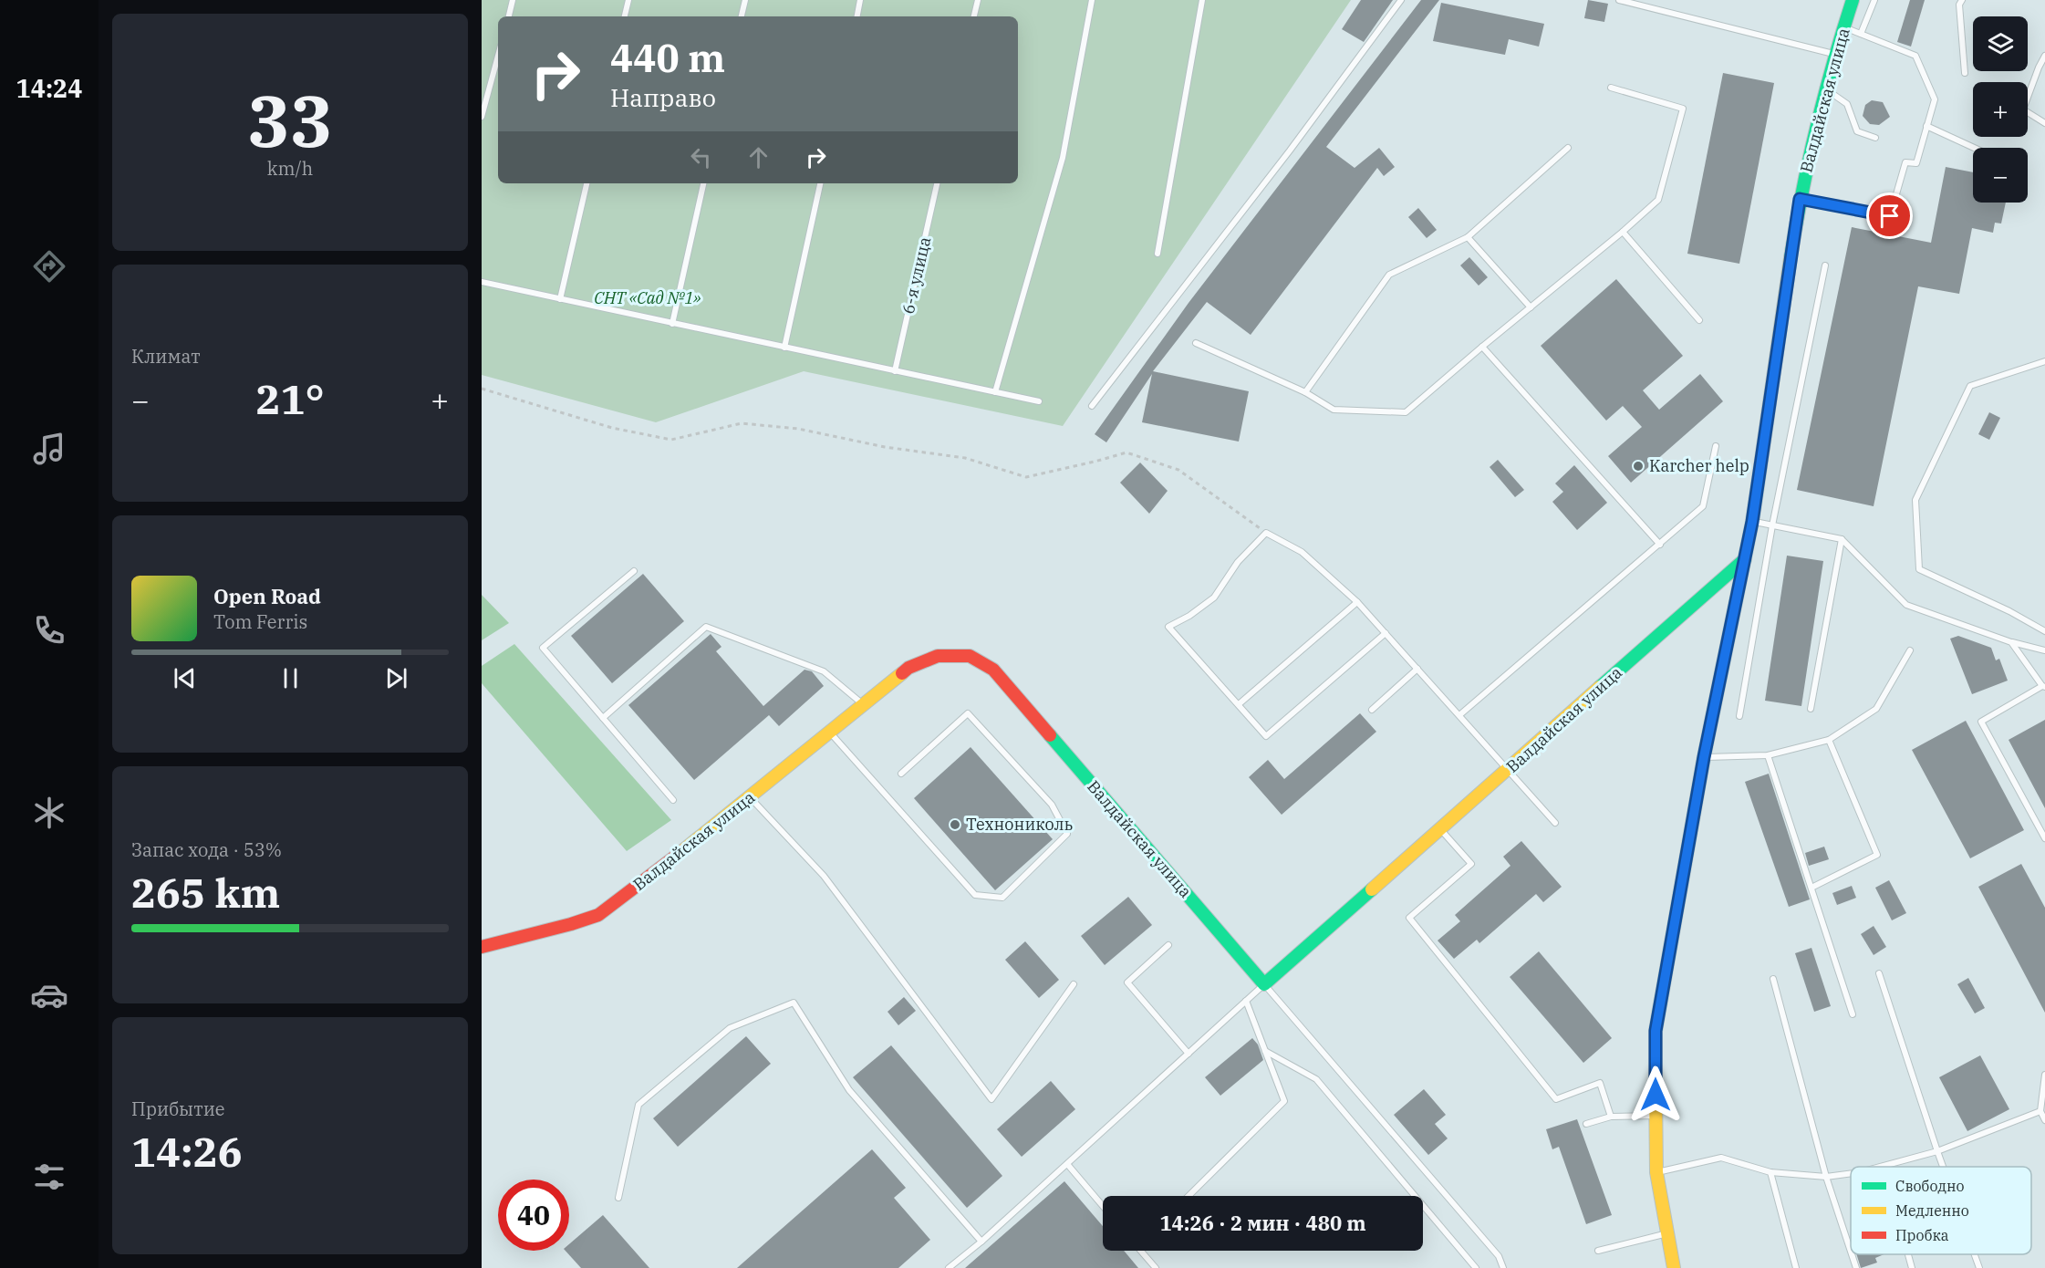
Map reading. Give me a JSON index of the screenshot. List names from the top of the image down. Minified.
{"streets":{"street":["Валдайская улица"],"lane":["6-я улица"]},"parks":["СНТ «Сад №1»"],"places":["Karcher help","Технониколь"],"legend":["Свободно","Медленно","Пробка"],"page":{"tabs":"14:24","tile":[["33","km/h"],"Климат",["Запас хода · 53%","265 km"],["Прибытие","14:26"]],"map_buttons":["+","−"],"turn":["440 m","Направо"],"heat":["−","21°","+"],"song":["Open Road","Tom Ferris"],"limit":"40","trip":"14:26 · 2 мин · 480 m"}}
